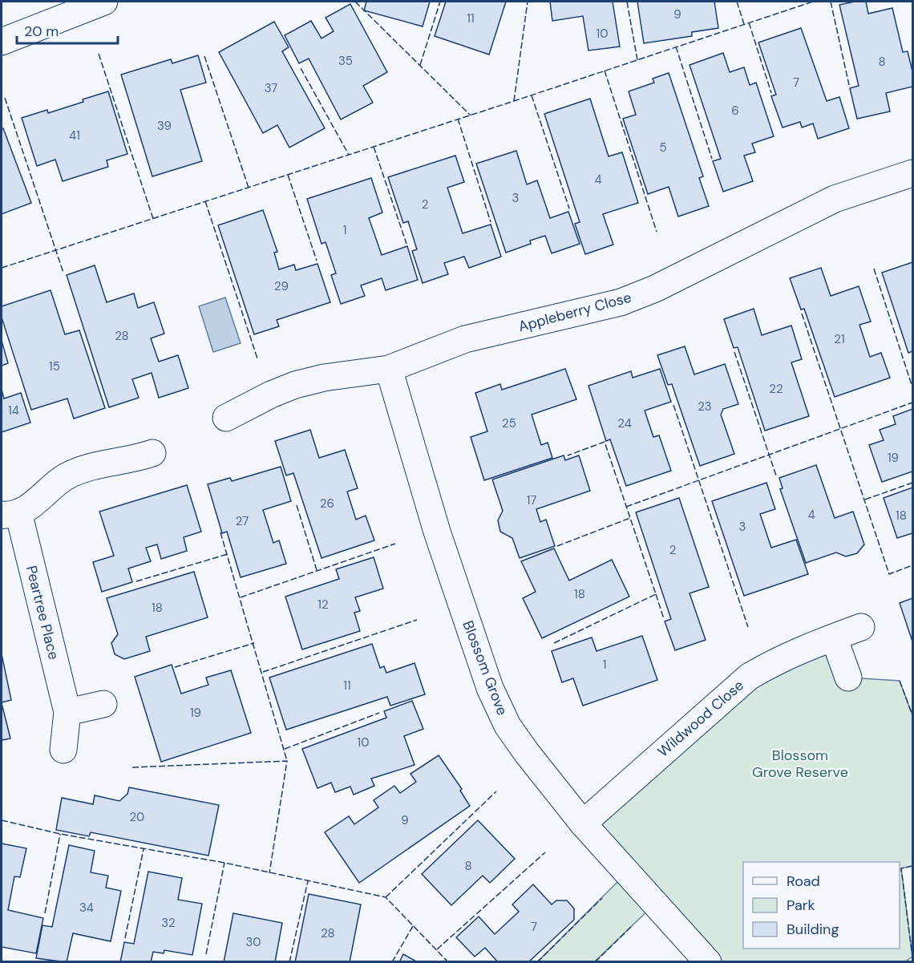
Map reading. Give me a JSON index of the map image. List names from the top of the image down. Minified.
{"streets":{"street":["Appleberry Close","Peartree Place","Blossom Grove","Wildwood Close"]},"crossings":[["Appleberry Close","Blossom Grove"],["Blossom Grove","Wildwood Close"]],"parks":["Blossom Grove Reserve"],"house_numbers":["9","11","10","35","8","7","37","6","39","41","5","4","3","2","1","29","28","21","15","22","23","14","25","24","19","17","26","4","18","27","3","2","18","12","18","1","11","19","10","20","9","8","34","32","7","28","30"],"legend":["Road","Park","Building"],"scale_bar":"20 m"}
